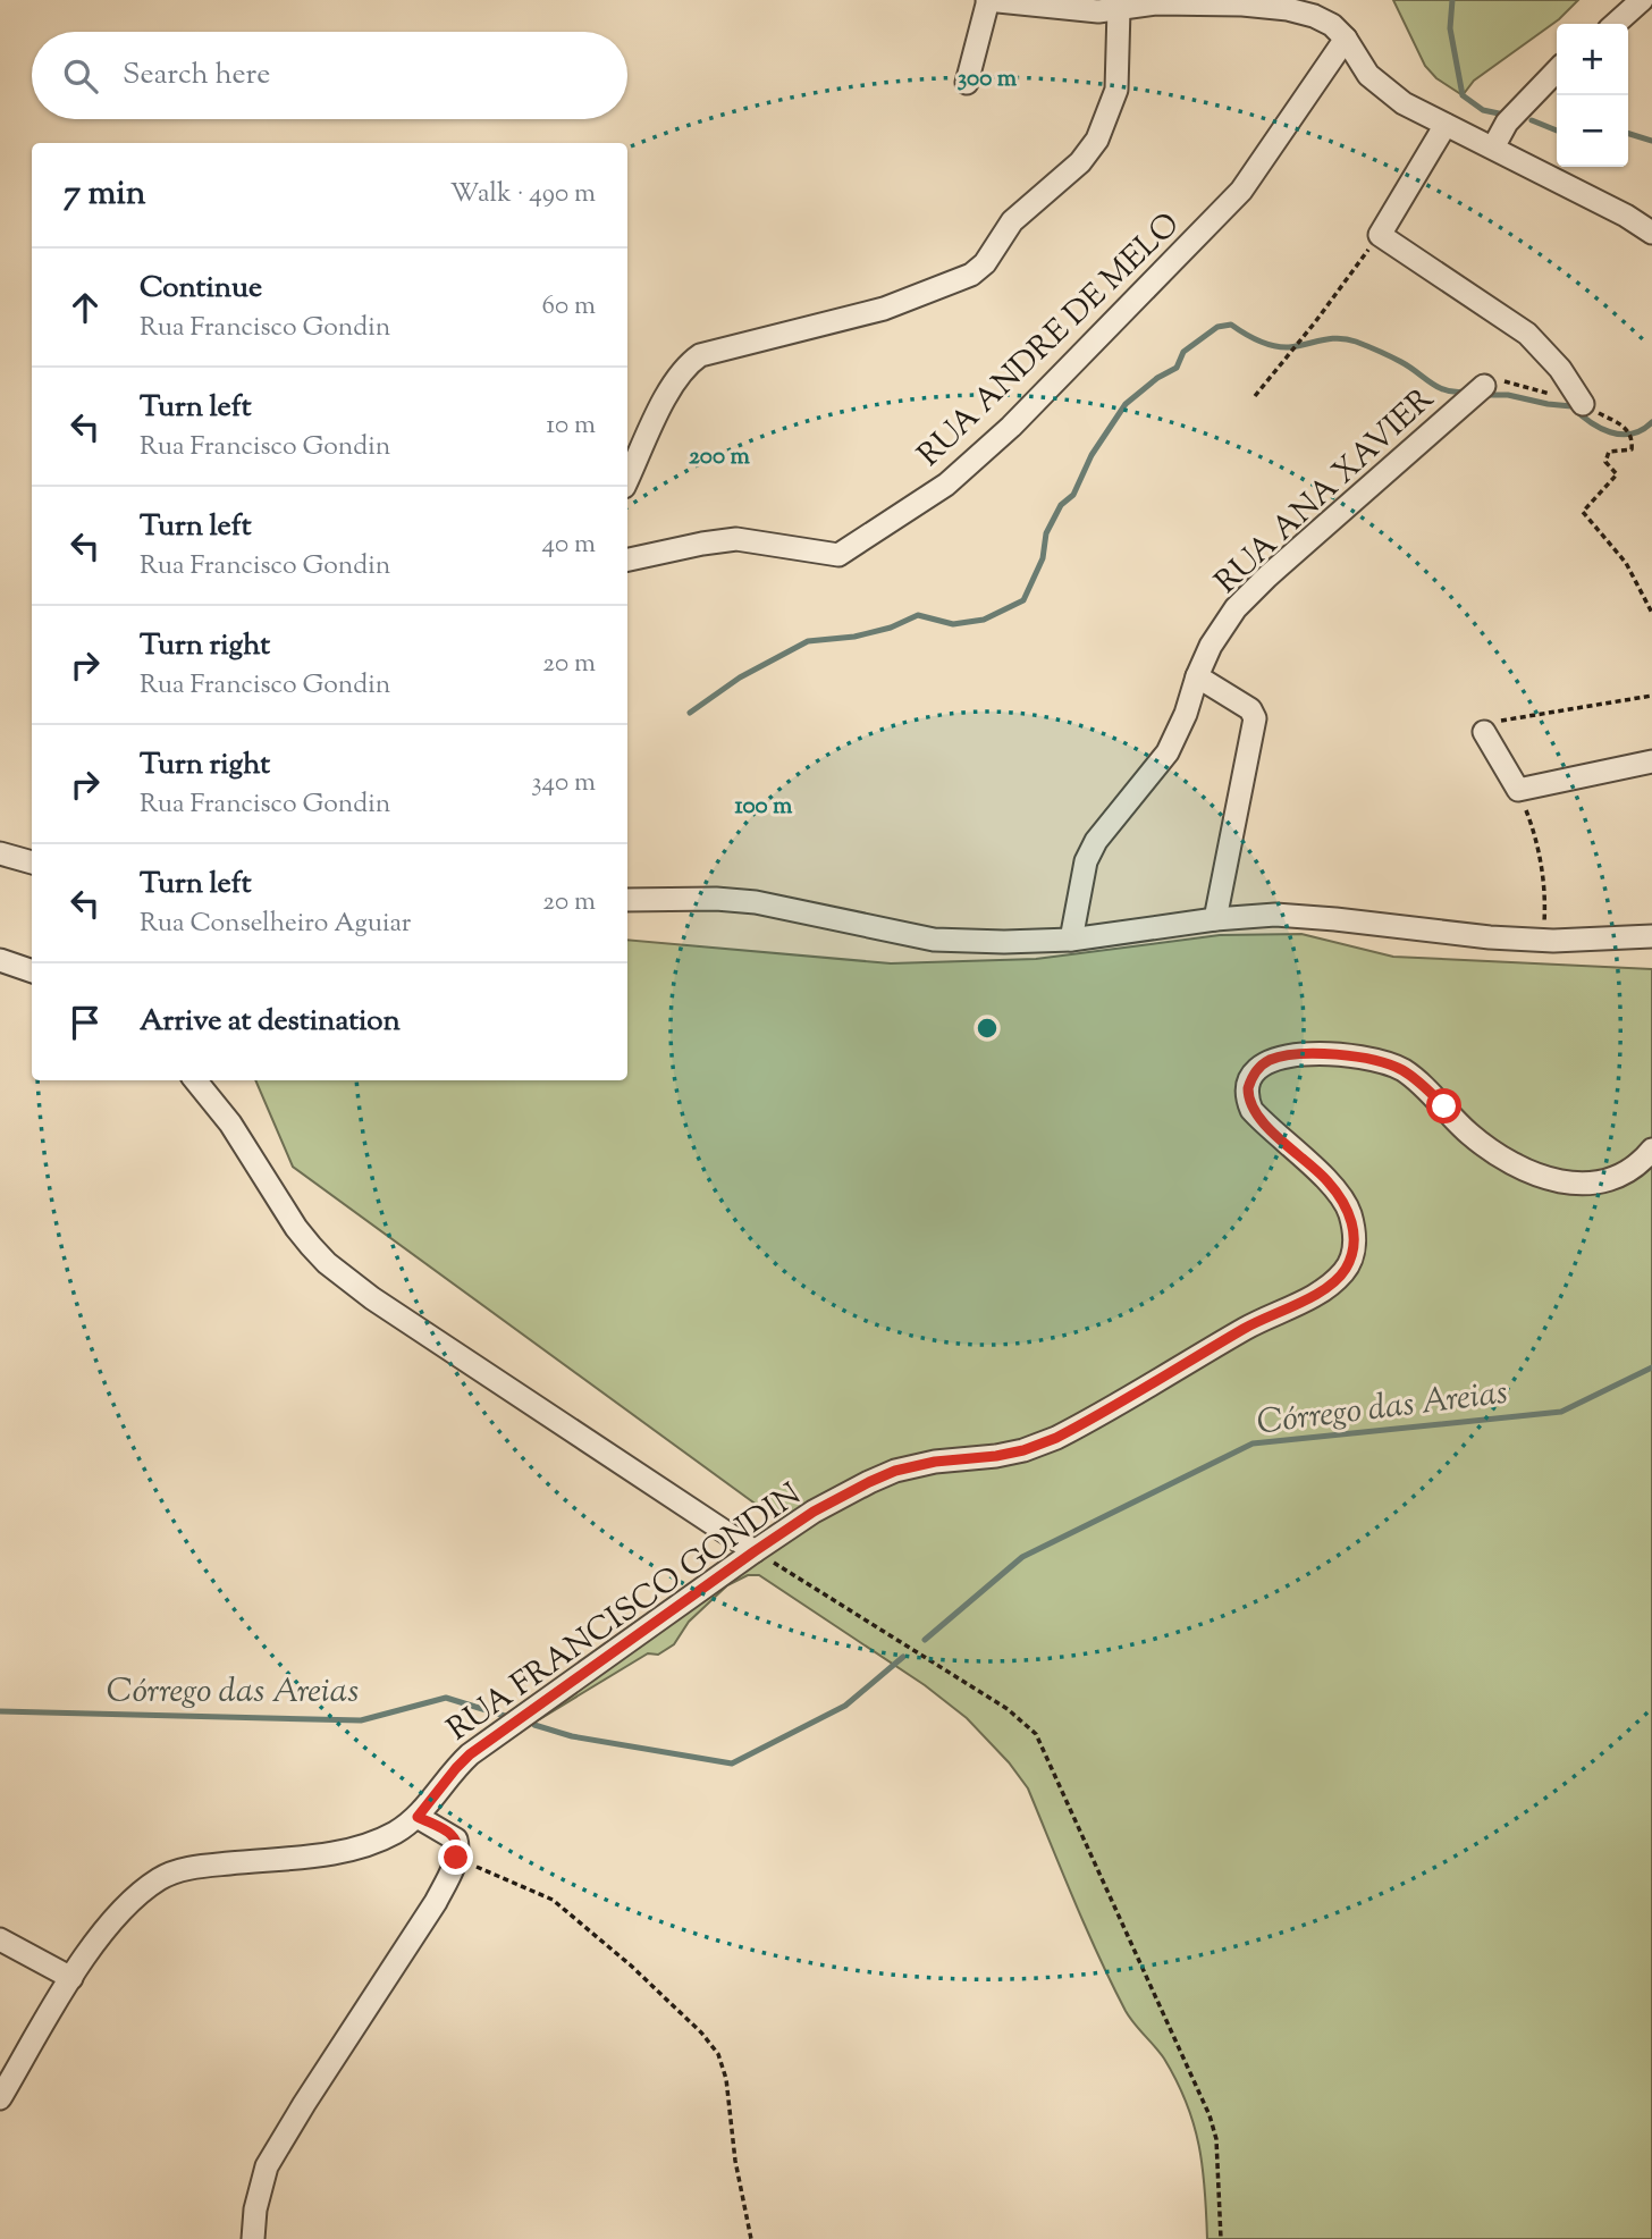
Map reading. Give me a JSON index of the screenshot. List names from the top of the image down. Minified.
{"streets":{"street":["RUA ANDRE DE MELO","RUA ANA XAVIER","RUA FRANCISCO GONDIN"]},"water":["Córrego das Areias"],"page":{"map_buttons":["+","−"],"search":"Search here","heading":["7 min","Walk · 490 m"],"list":[["Continue","Rua Francisco Gondin","60 m"],["Turn left","Rua Francisco Gondin","10 m"],["Turn left","Rua Francisco Gondin","40 m"],["Turn right","Rua Francisco Gondin","20 m"],["Turn right","Rua Francisco Gondin","340 m"],["Turn left","Rua Conselheiro Aguiar","20 m"],"Arrive at destination"]},"rings":["300 m","200 m","100 m"]}
